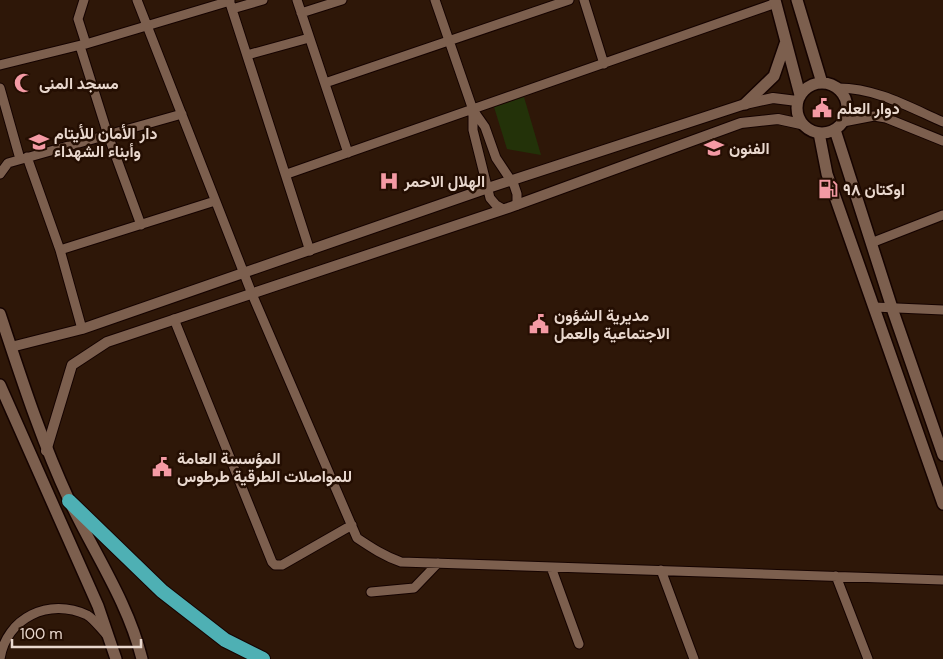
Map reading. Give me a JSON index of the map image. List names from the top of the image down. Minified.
{"places":{"mosque":["مسجد المنى"],"public building":["دوار العلم","مديرية الشؤون الاجتماعية والعمل","المؤسسة العامة للمواصلات الطرقية طرطوس"],"school or university":["دار الأمان للأيتام وأبناء الشهداء","الفنون"],"hospital":["الهلال الاحمر"],"fuel station":["اوكتان ٩٨"]},"scale_bar":"100 m"}
